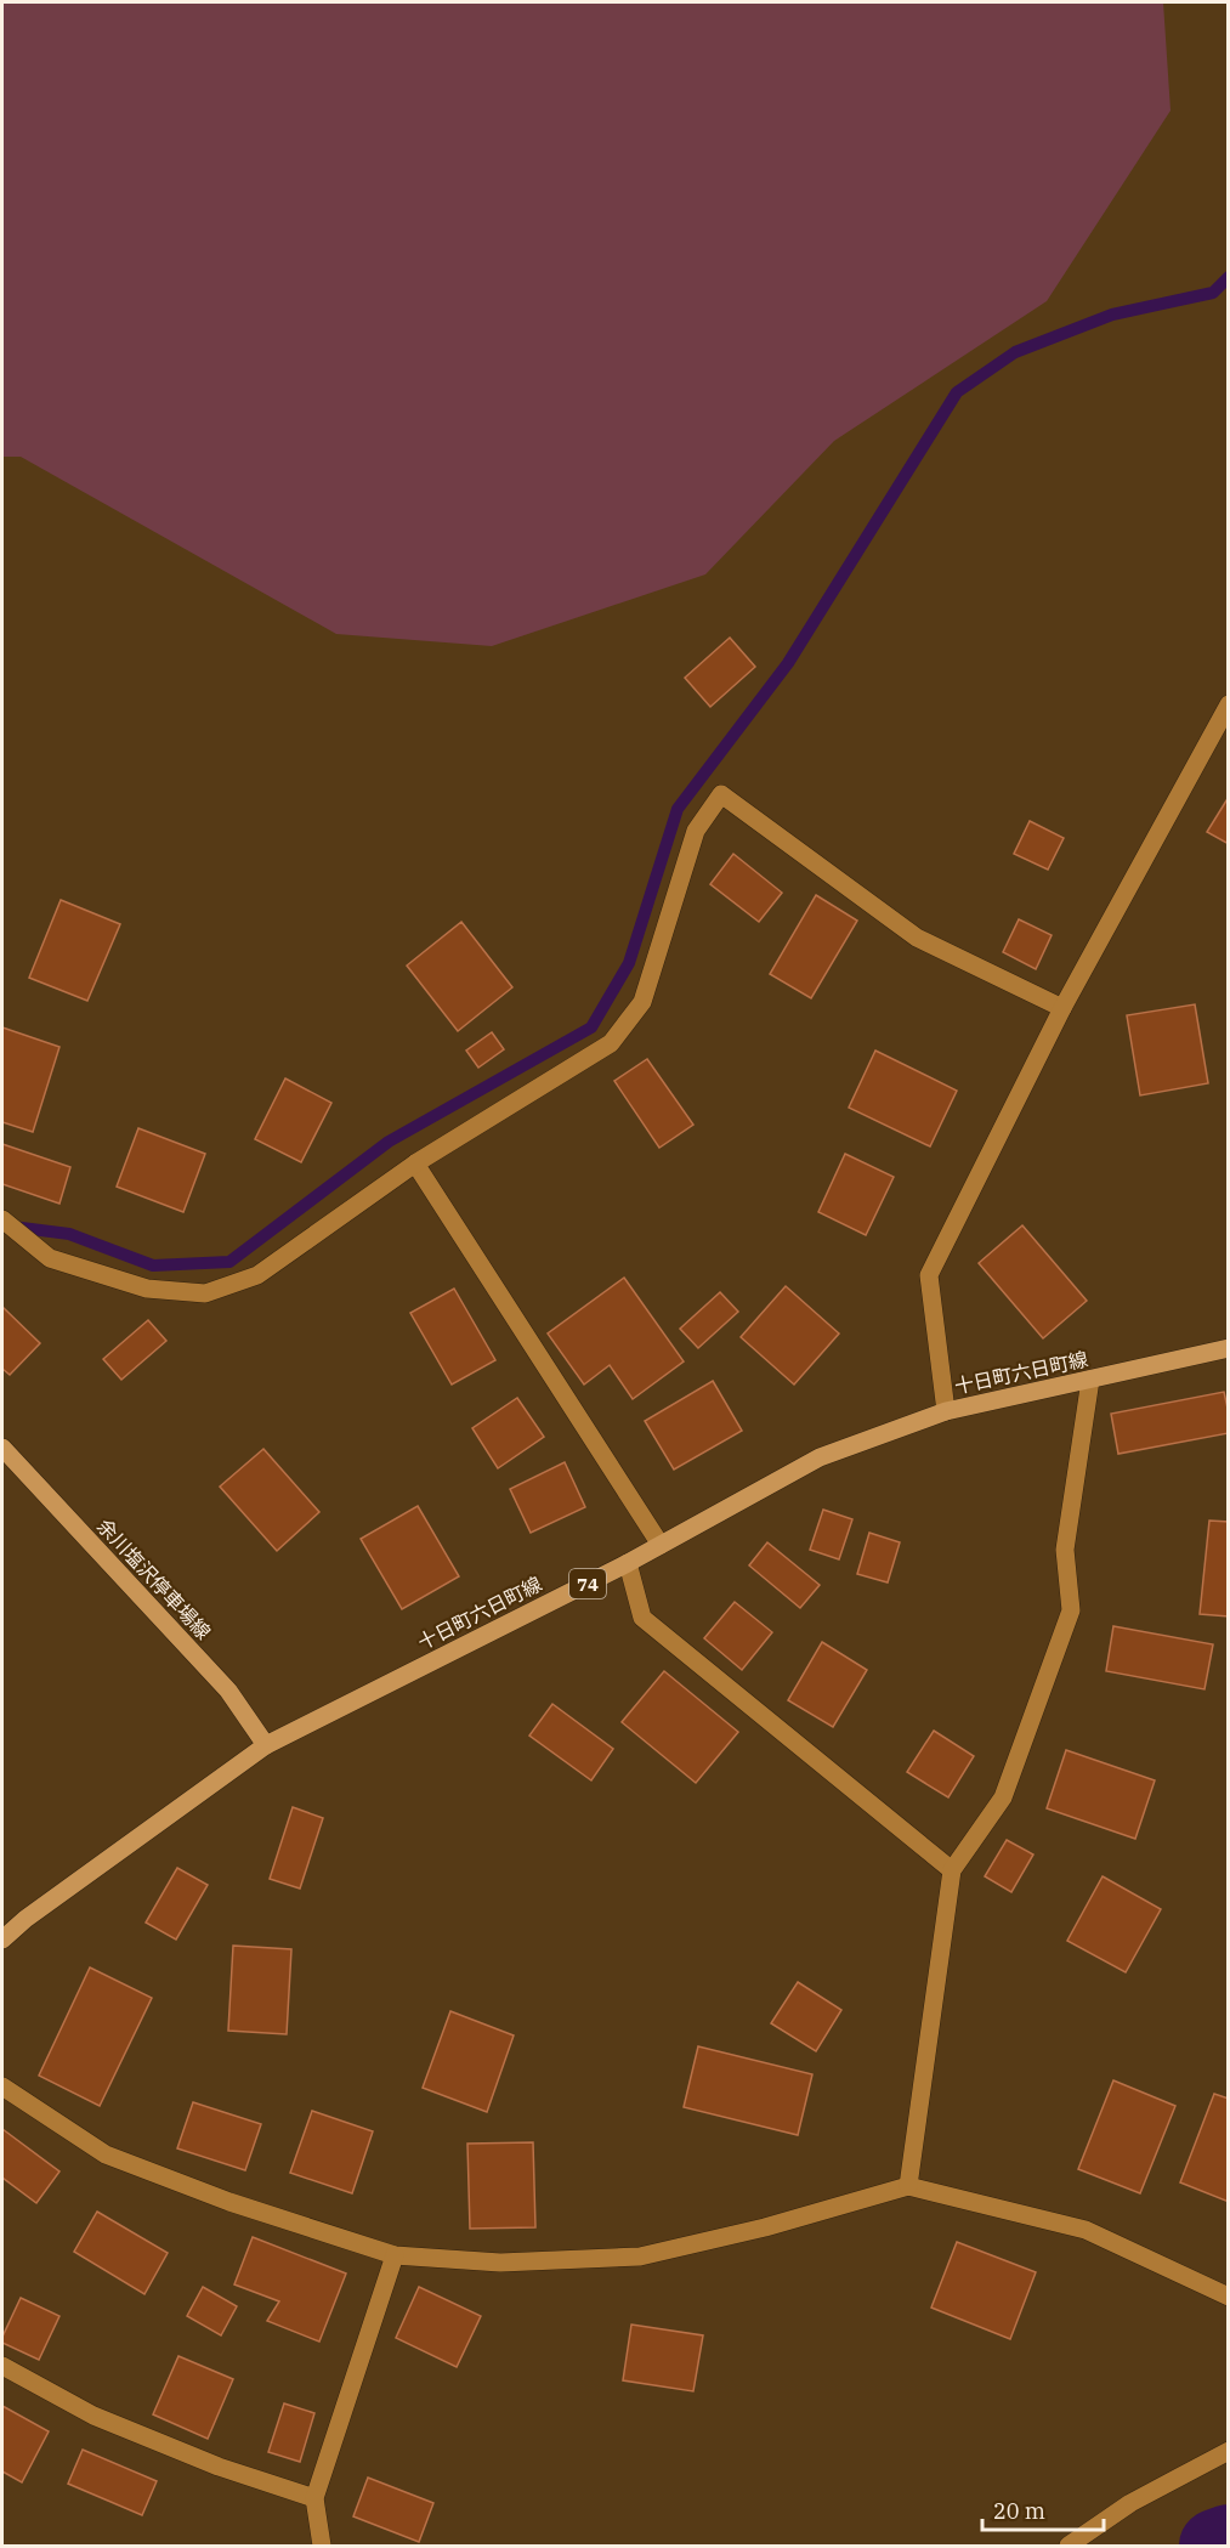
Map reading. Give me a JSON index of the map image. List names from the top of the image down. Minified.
{"streets":{"main road":["十日町六日町線","余川塩沢停車場線","74"]},"crossings":[["十日町六日町線","余川塩沢停車場線"]],"scale_bar":"20 m"}
